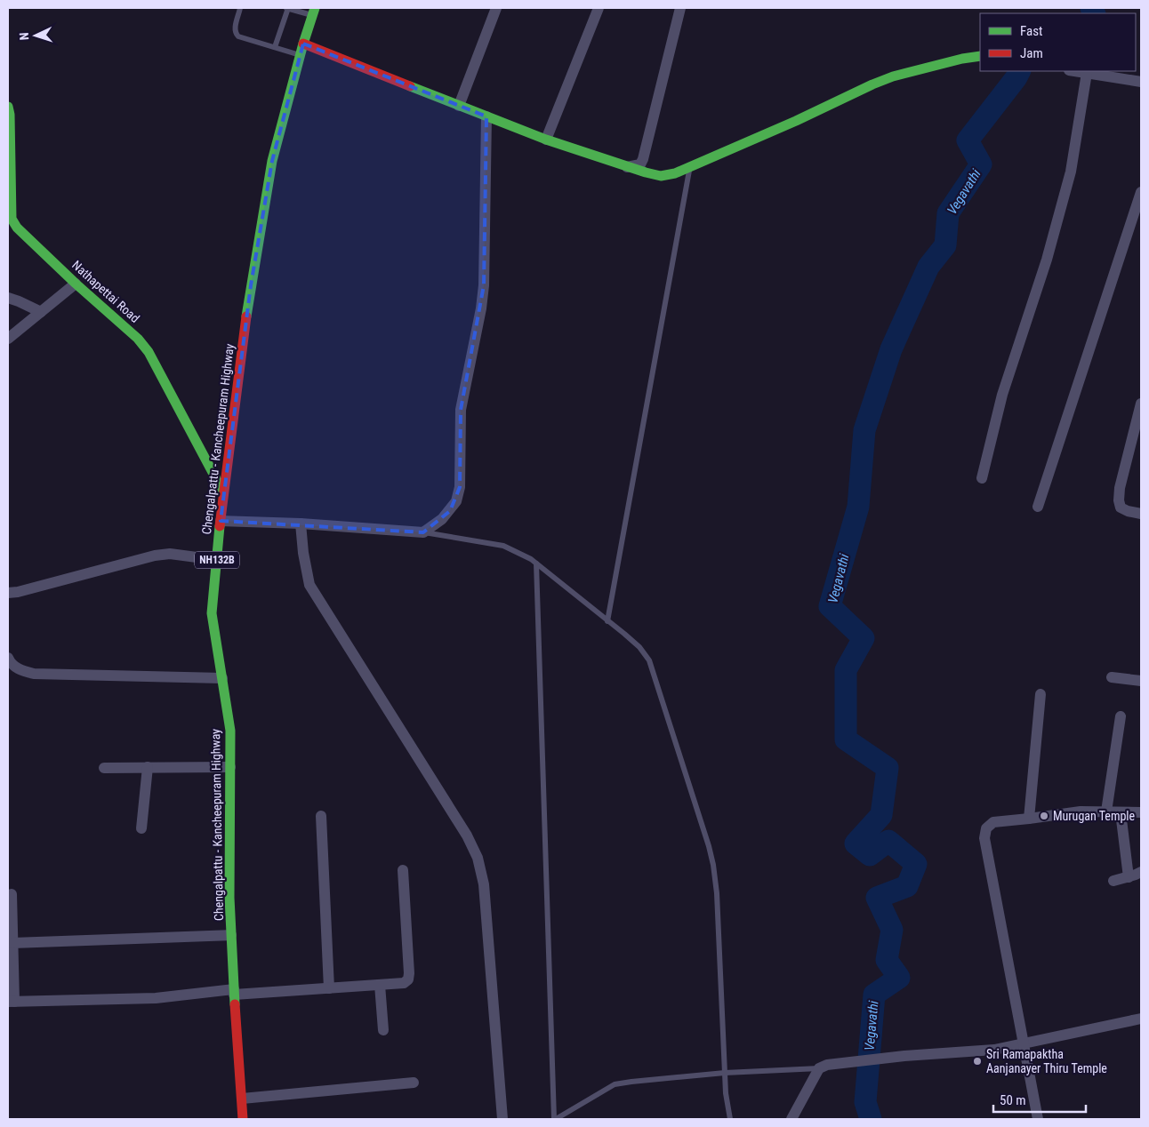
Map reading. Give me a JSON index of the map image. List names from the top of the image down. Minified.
{"streets":{"main road":["Nathapettai Road","Chengalpattu - Kancheepuram Highway","NH132B"]},"crossings":[["Nathapettai Road","Chengalpattu - Kancheepuram Highway"]],"water":["Vegavathi"],"places":["Murugan Temple","Sri Ramapaktha Aanjanayer Thiru Temple"],"legend":["Fast","Jam"],"scale_bar":"50 m","north":"left"}
